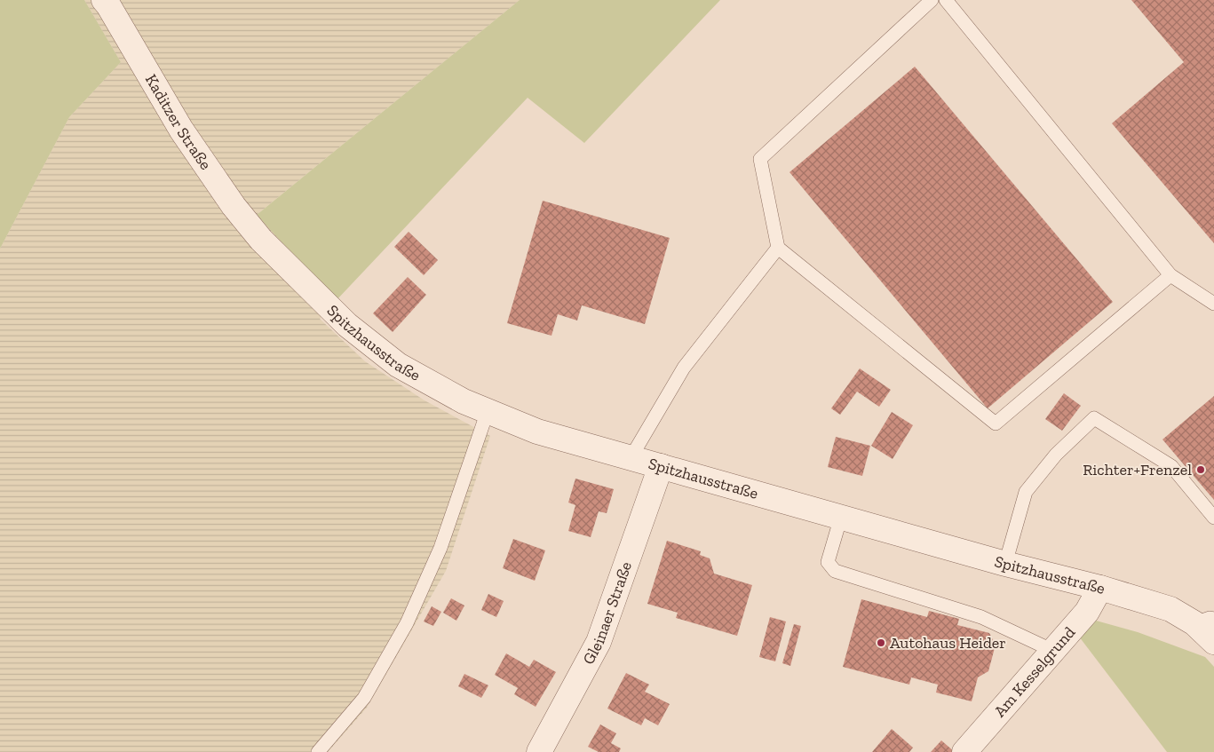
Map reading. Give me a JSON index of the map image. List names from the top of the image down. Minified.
{"streets":{"street":["Kaditzer Straße","Spitzhausstraße","Gleinaer Straße","Am Kesselgrund"]},"crossings":[["Kaditzer Straße","Spitzhausstraße"],["Spitzhausstraße","Gleinaer Straße"],["Spitzhausstraße","Am Kesselgrund"]],"places":["Richter+Frenzel","Autohaus Heider"]}
